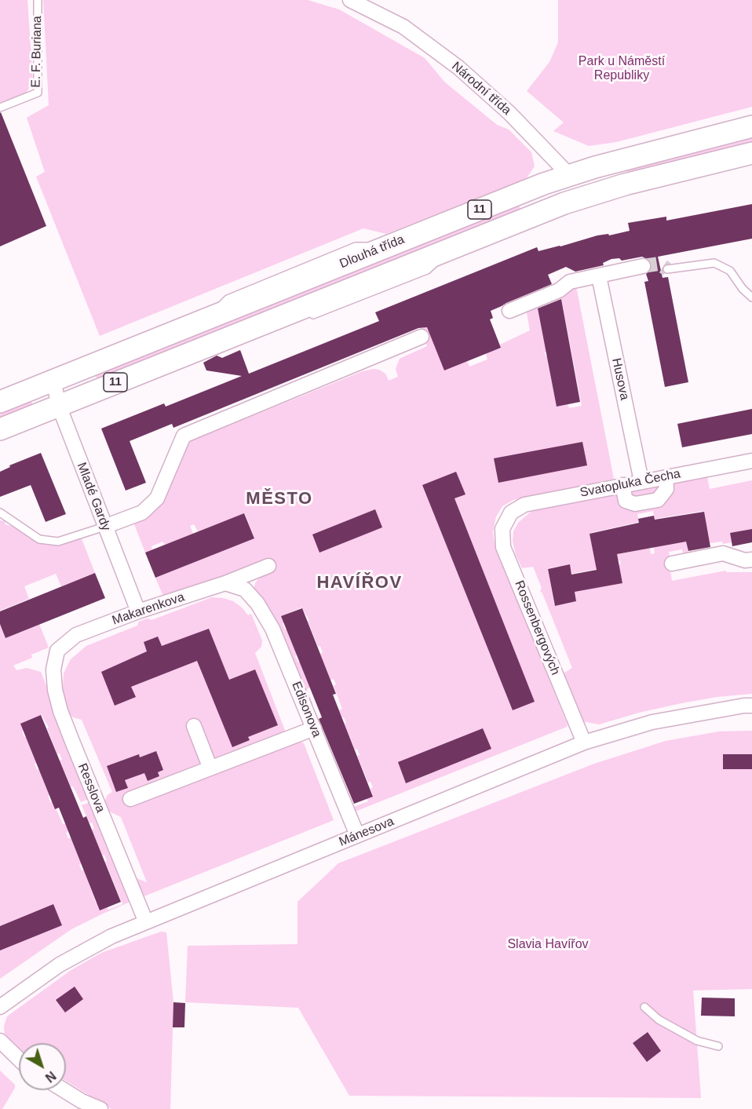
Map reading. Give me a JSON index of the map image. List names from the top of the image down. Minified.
{"streets":{"main road":["Národní třída","11","Dlouhá třída"],"street":["Husova","Svatopluka Čecha","Mladé Gardy","Makarenkova","Rossenbergových","Edisonova","Resslova","Mánesova"],"lane":["E. F. Buriana"]},"crossings":[["Národní třída","11"],["Národní třída","Dlouhá třída"],["11","Dlouhá třída"],["Dlouhá třída","Mladé Gardy"],["Husova","Svatopluka Čecha"],["Svatopluka Čecha","Rossenbergových"],["Mladé Gardy","Makarenkova"],["Makarenkova","Edisonova"],["Makarenkova","Resslova"],["Rossenbergových","Mánesova"],["Edisonova","Mánesova"],["Resslova","Mánesova"]],"districts":["MĚSTO","HAVÍŘOV"],"parks":["Park u Náměstí Republiky","Slavia Havířov"],"north":"bottom right"}
